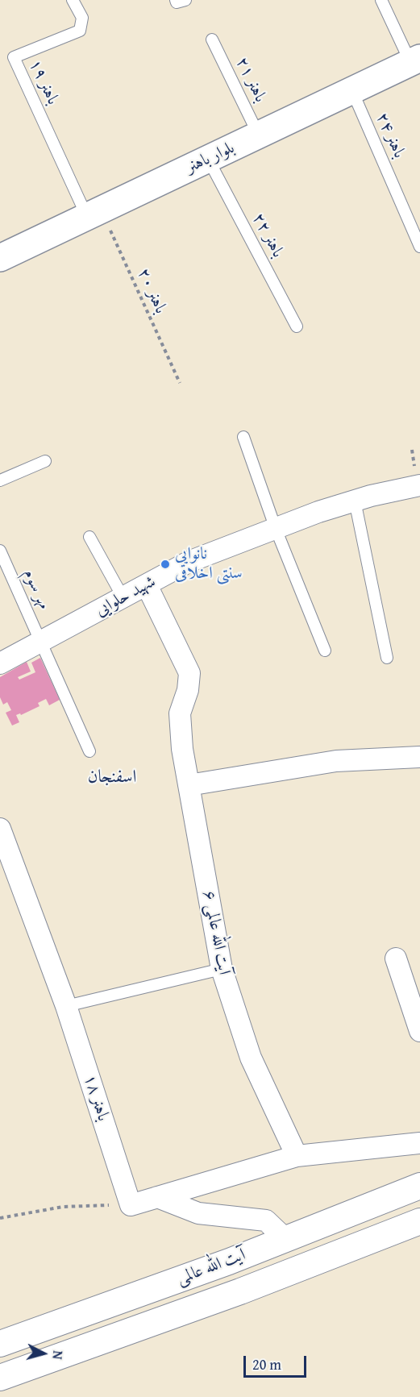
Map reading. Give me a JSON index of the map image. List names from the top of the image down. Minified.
{"streets":{"main road":["بلوار باهنر"],"street":["شهید حلوایی","آیت الله عالمی ۶","باهنر ۱۸","آیت الله عالمی"],"lane":["باهنر ۲۱","باهنر ۱۹","باهنر ۲۴","باهنر ۲۲","مهر سوم"],"path":["باهنر ۲۰"]},"crossings":[["باهنر ۲۱","بلوار باهنر"],["باهنر ۱۹","بلوار باهنر"],["باهنر ۱۹","باهنر ۲۰"],["باهنر ۲۴","بلوار باهنر"],["بلوار باهنر","باهنر ۲۲"],["بلوار باهنر","باهنر ۲۰"],["مهر سوم","شهید حلوایی"],["شهید حلوایی","آیت الله عالمی ۶"]],"districts":["اسفنجان"],"places":["نانوایی سنتی اخلاقی"],"scale_bar":"20 m","north":"right"}
